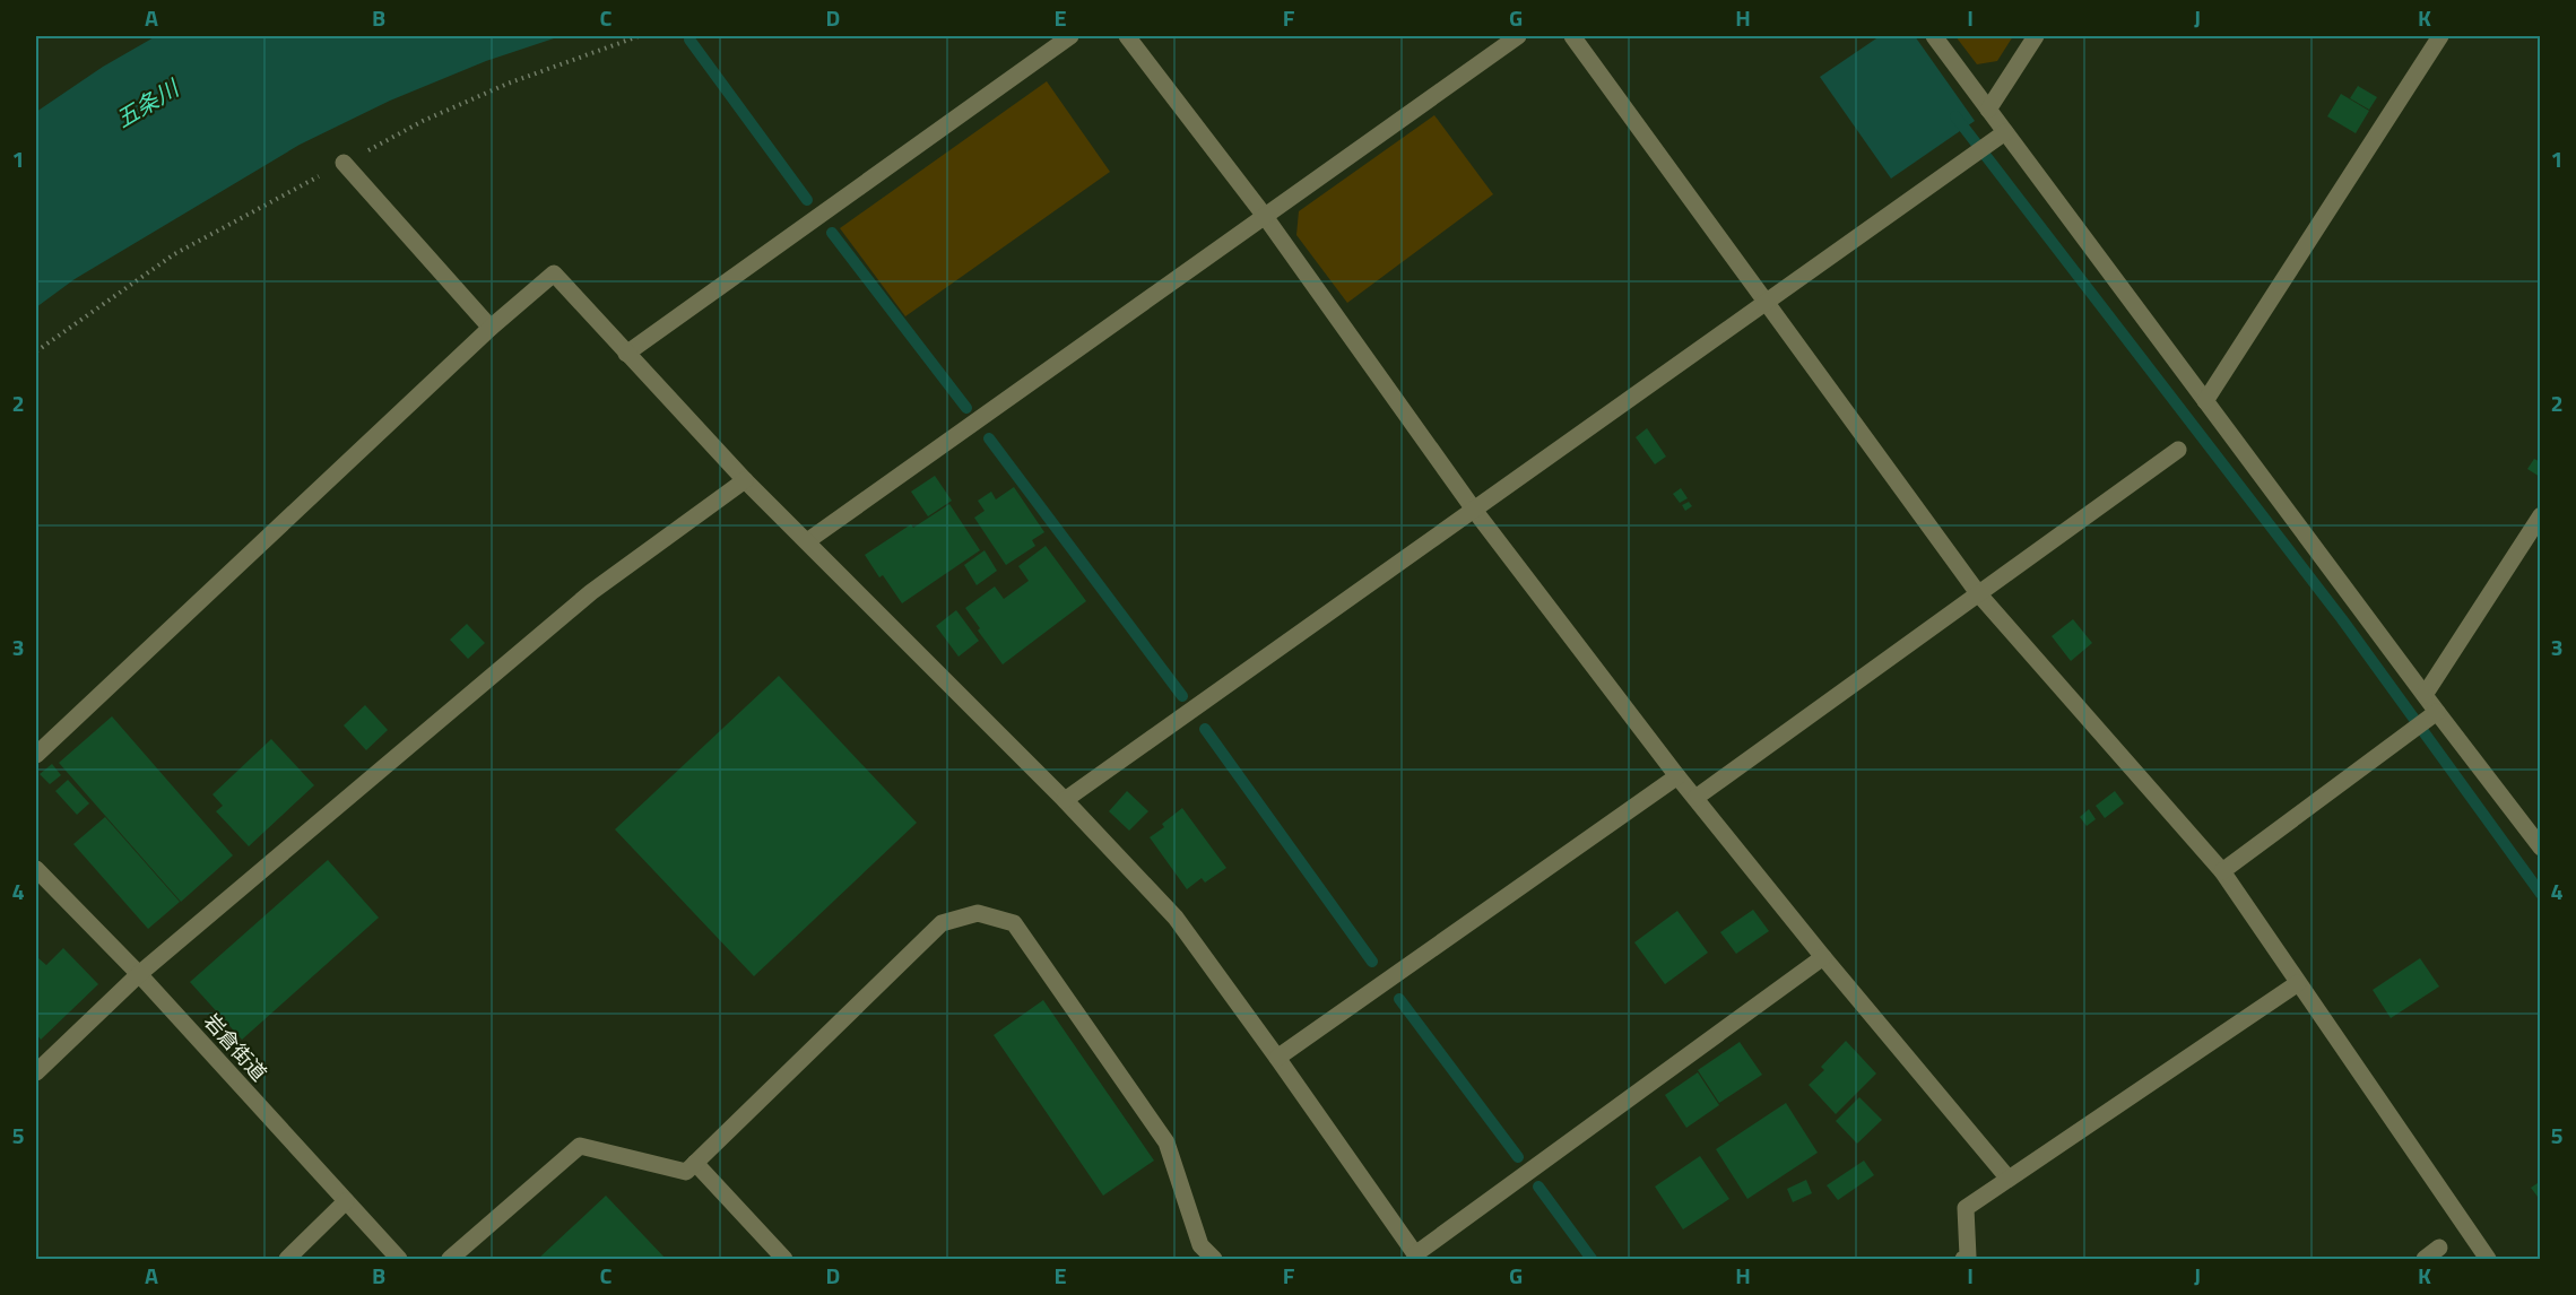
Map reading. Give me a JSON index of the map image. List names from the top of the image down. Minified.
{"streets":{"street":["岩倉街道"]},"water":["五条川"],"grid":{"columns":["A","B","C","D","E","F","G","H","I","J","K"],"rows":["1","2","3","4","5"]}}
